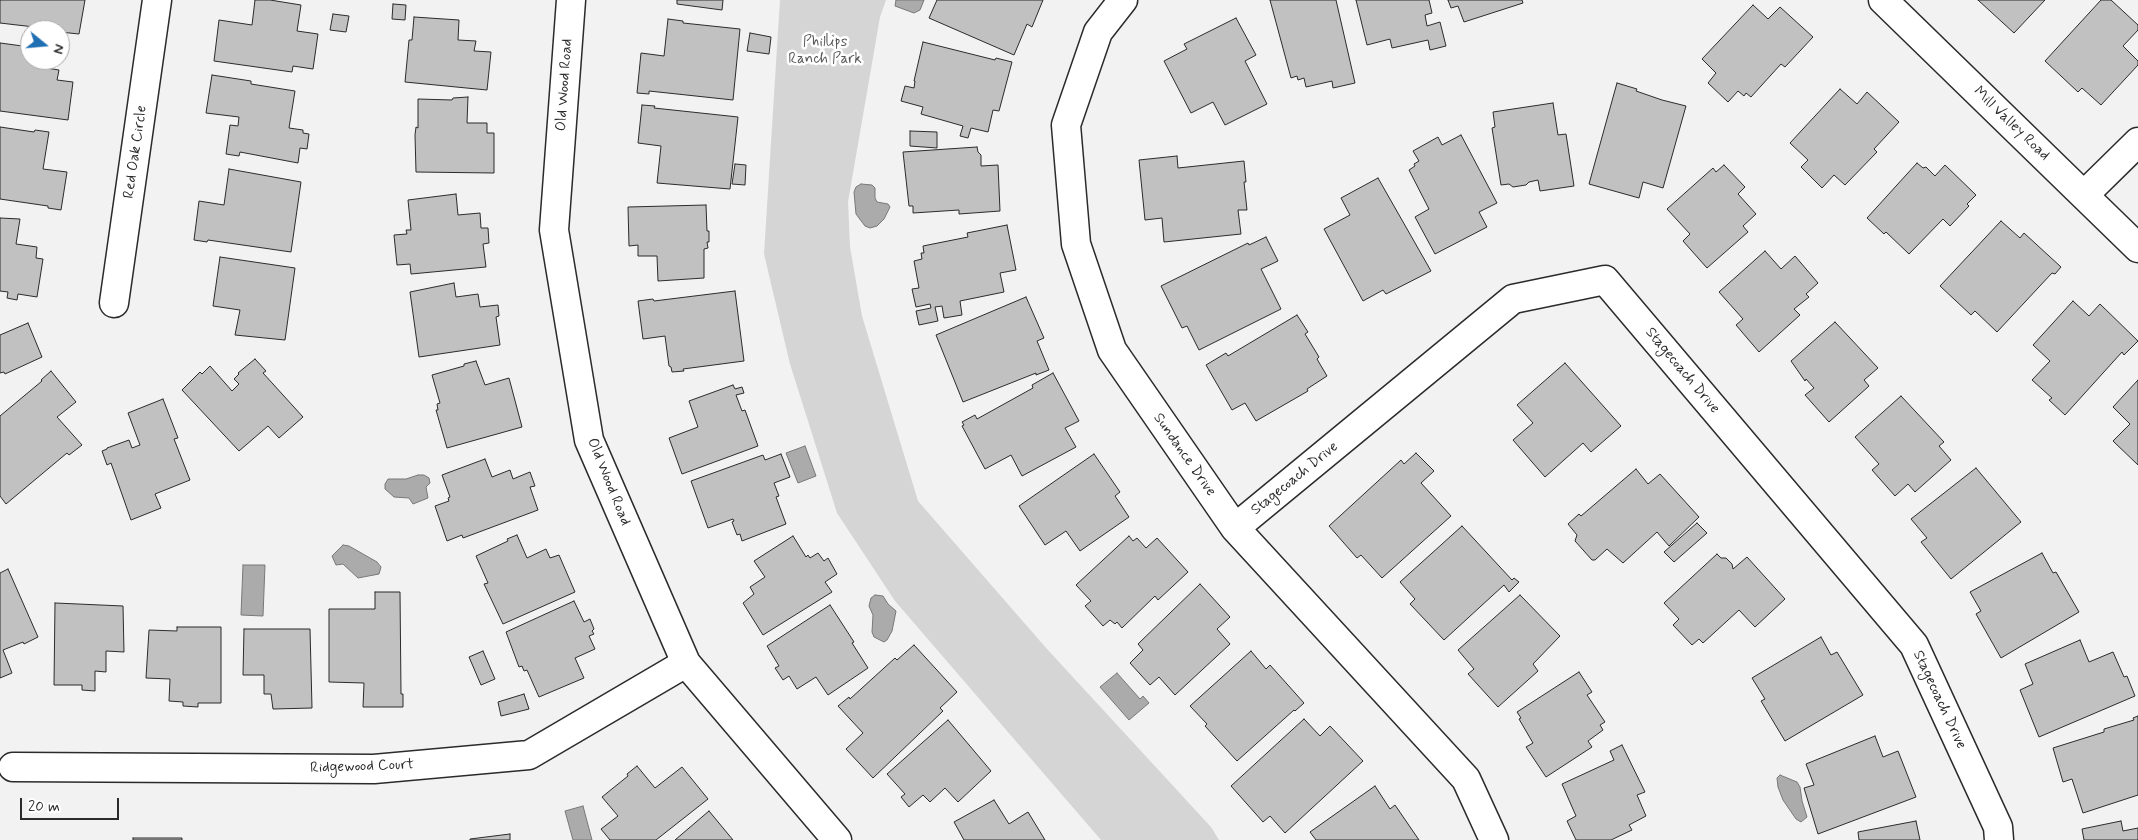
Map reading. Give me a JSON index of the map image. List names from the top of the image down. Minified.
{"streets":{"street":["Old Wood Road","Mill Valley Road","Red Oak Circle","Stagecoach Drive","Sundance Drive","Ridgewood Court"]},"crossings":[["Old Wood Road","Ridgewood Court"],["Stagecoach Drive","Sundance Drive"]],"parks":["Phillips Ranch Park"],"scale_bar":"20 m","north":"right"}
